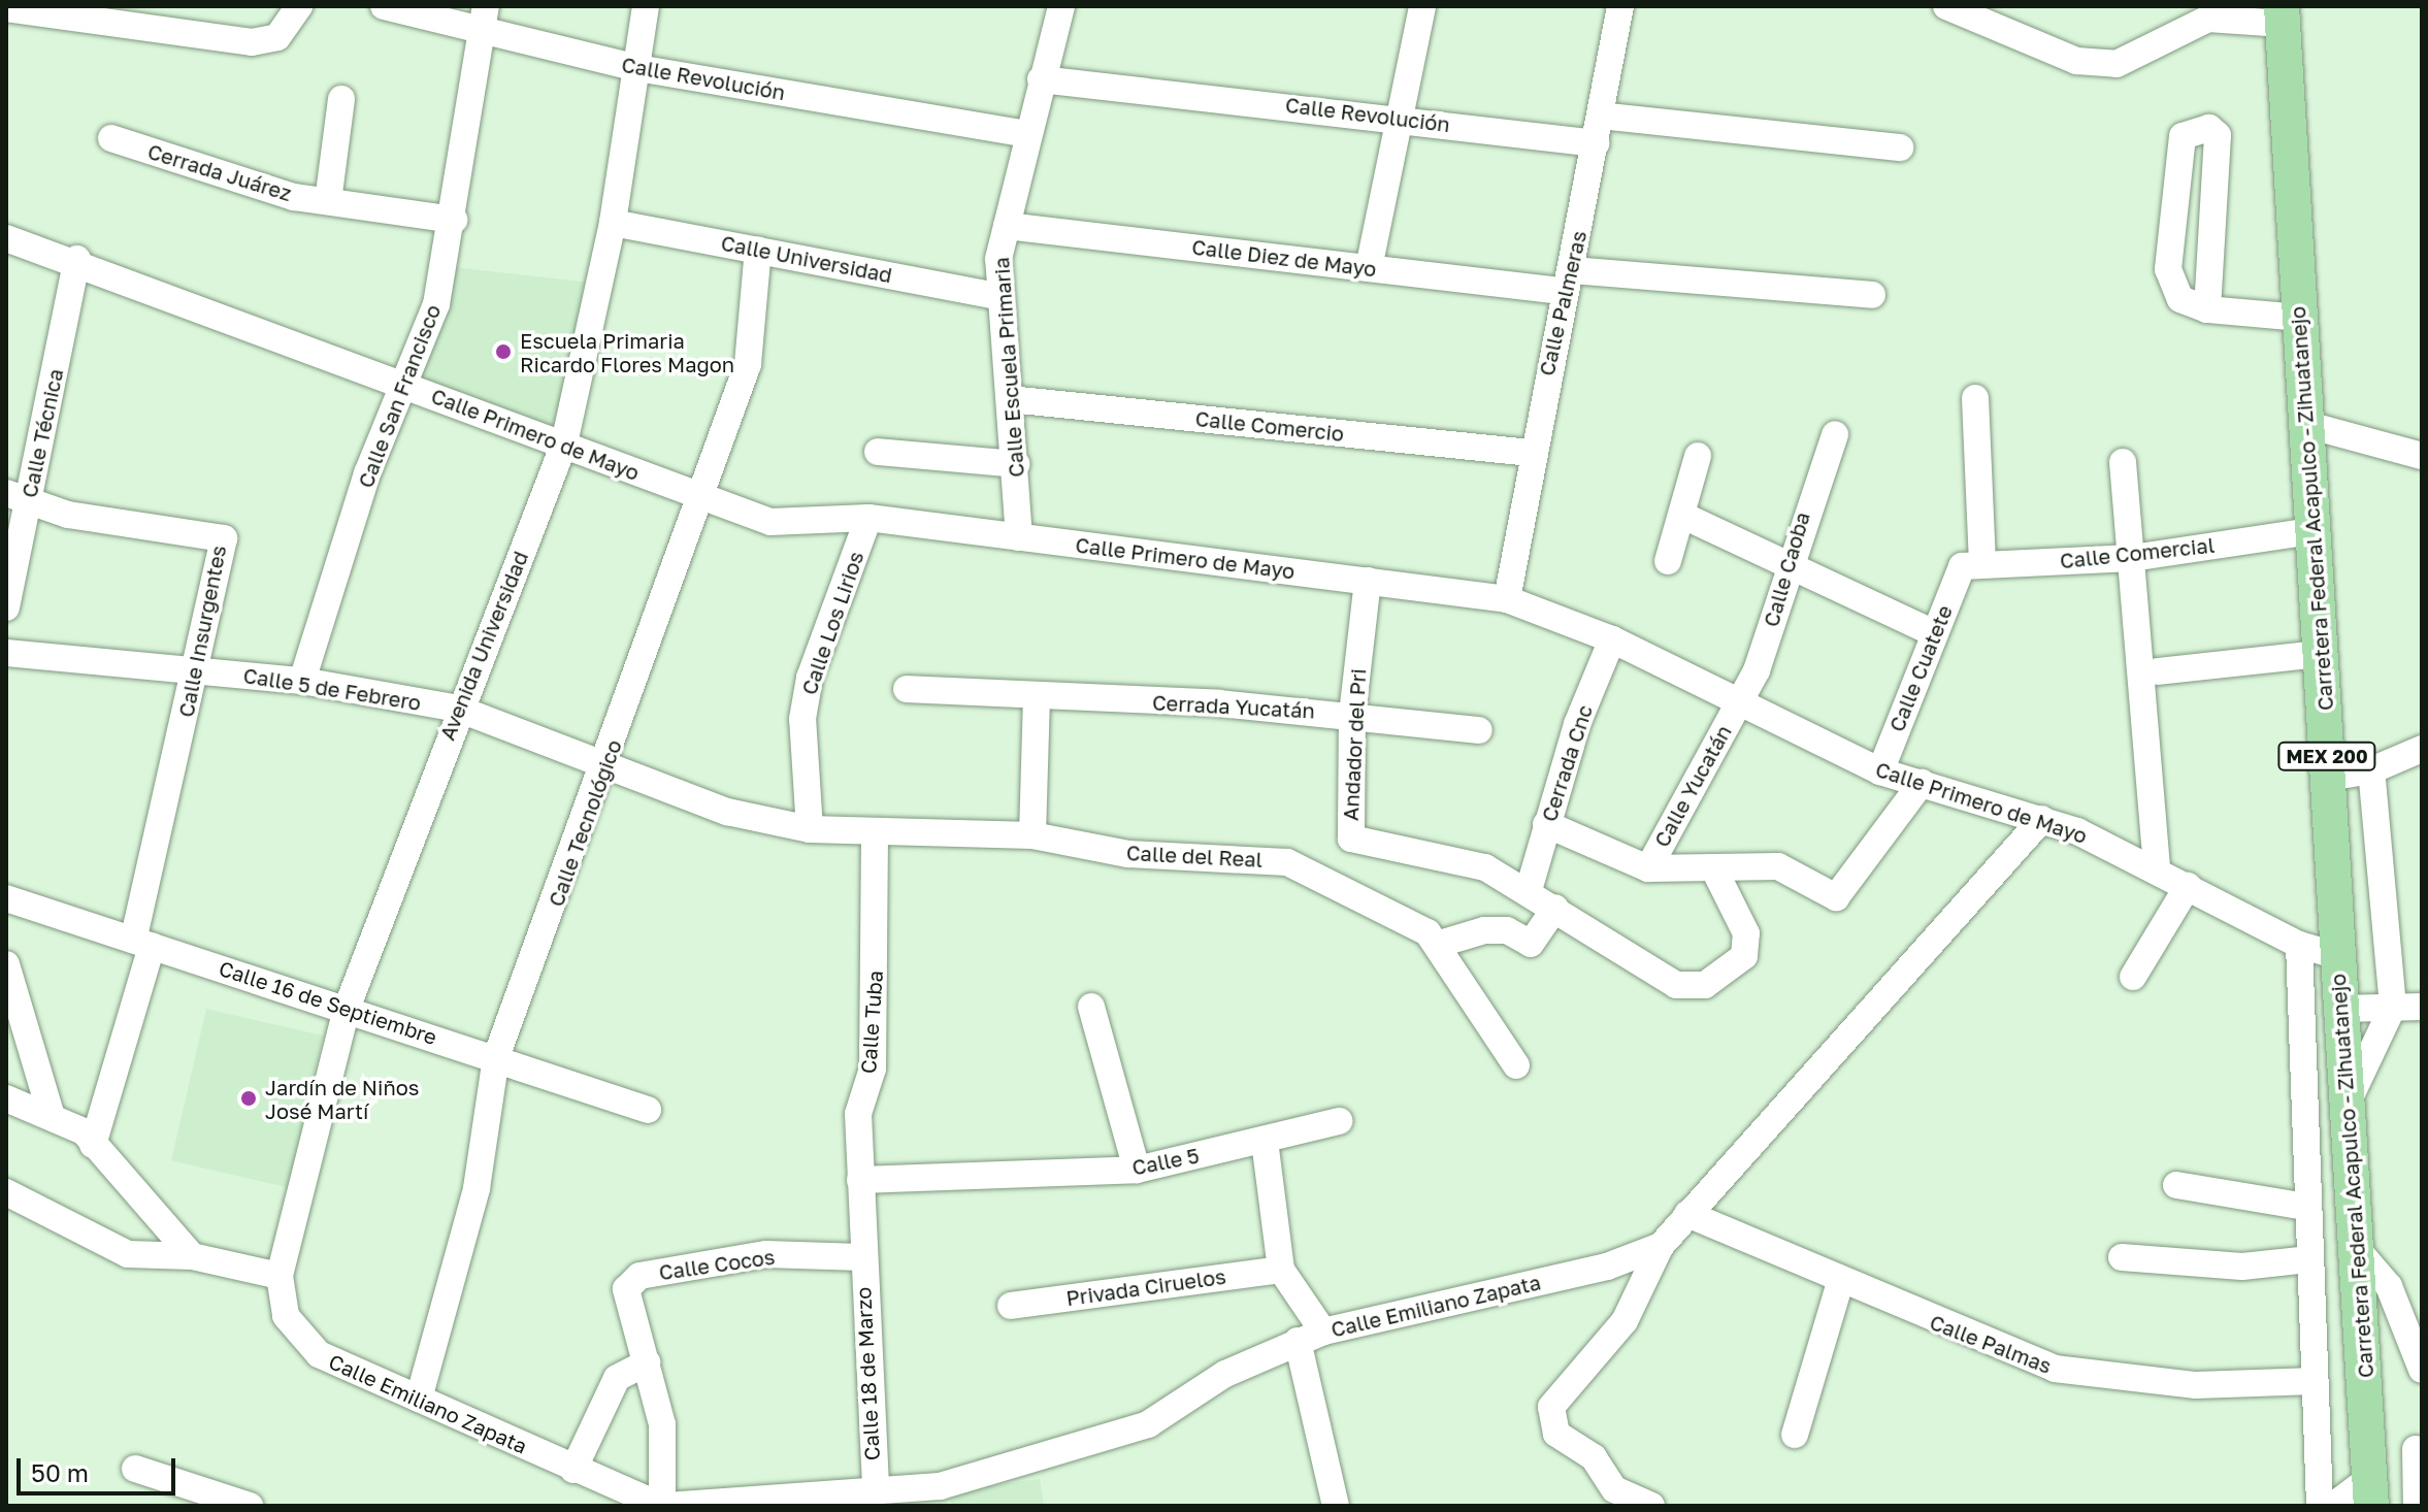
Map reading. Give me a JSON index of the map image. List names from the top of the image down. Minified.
{"streets":{"main road":["Carretera Federal Acapulco - Zihuatanejo","MEX 200"],"street":["Calle Revolución","Cerrada Juárez","Calle Diez de Mayo","Calle Universidad","Calle Palmeras","Calle Escuela Primaria","Calle San Francisco","Calle Comercio","Calle Técnica","Calle Primero de Mayo","Calle Comercial","Calle Caoba","Calle Los Lirios","Calle Insurgentes","Avenida Universidad","Calle Cuatete","Calle 5 de Febrero","Cerrada Yucatán","Andador del Pri","Cerrada Cnc","Calle Yucatán","Calle Tecnológico","Calle del Real","Calle 16 de Septiembre","Calle Tuba","Calle 5","Calle Cocos","Privada Ciruelos","Calle Emiliano Zapata","Calle Palmas","Calle 18 de Marzo"]},"crossings":[["Calle Revolución","Calle Palmeras"],["Calle Revolución","Calle Escuela Primaria"],["Calle Revolución","Calle San Francisco"],["Calle Revolución","Avenida Universidad"],["Cerrada Juárez","Calle San Francisco"],["Calle Diez de Mayo","Calle Palmeras"],["Calle Diez de Mayo","Calle Escuela Primaria"],["Calle Universidad","Calle Escuela Primaria"],["Calle Universidad","Avenida Universidad"],["Calle Universidad","Calle Tecnológico"],["Calle Palmeras","Calle Comercio"],["Calle Palmeras","Calle Primero de Mayo"],["Calle Escuela Primaria","Calle Comercio"],["Calle Escuela Primaria","Calle Primero de Mayo"],["Calle San Francisco","Calle Primero de Mayo"],["Calle San Francisco","Calle 5 de Febrero"],["Calle Técnica","Calle Primero de Mayo"],["Calle Técnica","Calle Insurgentes"],["Calle Primero de Mayo","Carretera Federal Acapulco - Zihuatanejo"],["Calle Primero de Mayo","Calle Caoba"],["Calle Primero de Mayo","Calle Los Lirios"],["Calle Primero de Mayo","Avenida Universidad"],["Calle Primero de Mayo","Calle Cuatete"],["Calle Primero de Mayo","Andador del Pri"],["Calle Primero de Mayo","Cerrada Cnc"],["Calle Primero de Mayo","Calle Yucatán"],["Calle Primero de Mayo","Calle Tecnológico"],["Calle Primero de Mayo","Calle Emiliano Zapata"],["Carretera Federal Acapulco - Zihuatanejo","Calle Comercial"],["Calle Comercial","Calle Cuatete"],["Calle Caoba","Calle Yucatán"],["Calle Los Lirios","Calle 5 de Febrero"],["Calle Insurgentes","Calle 5 de Febrero"],["Calle Insurgentes","Calle 16 de Septiembre"],["Avenida Universidad","Calle 5 de Febrero"],["Avenida Universidad","Calle 16 de Septiembre"],["Avenida Universidad","Calle Emiliano Zapata"],["Calle 5 de Febrero","Calle Tecnológico"],["Calle 5 de Febrero","Calle del Real"],["Calle 5 de Febrero","Calle Tuba"],["Cerrada Yucatán","Andador del Pri"],["Andador del Pri","Cerrada Cnc"],["Calle Tecnológico","Calle 16 de Septiembre"],["Calle Tecnológico","Calle Emiliano Zapata"],["Calle Tuba","Calle 5"],["Calle Tuba","Calle Cocos"],["Calle Tuba","Calle 18 de Marzo"],["Calle Cocos","Calle 18 de Marzo"],["Calle Emiliano Zapata","Calle Palmas"],["Calle Emiliano Zapata","Calle 18 de Marzo"]],"places":["Escuela Primaria Ricardo Flores Magon","Jardín de Niños José Martí"],"scale_bar":"50 m"}
